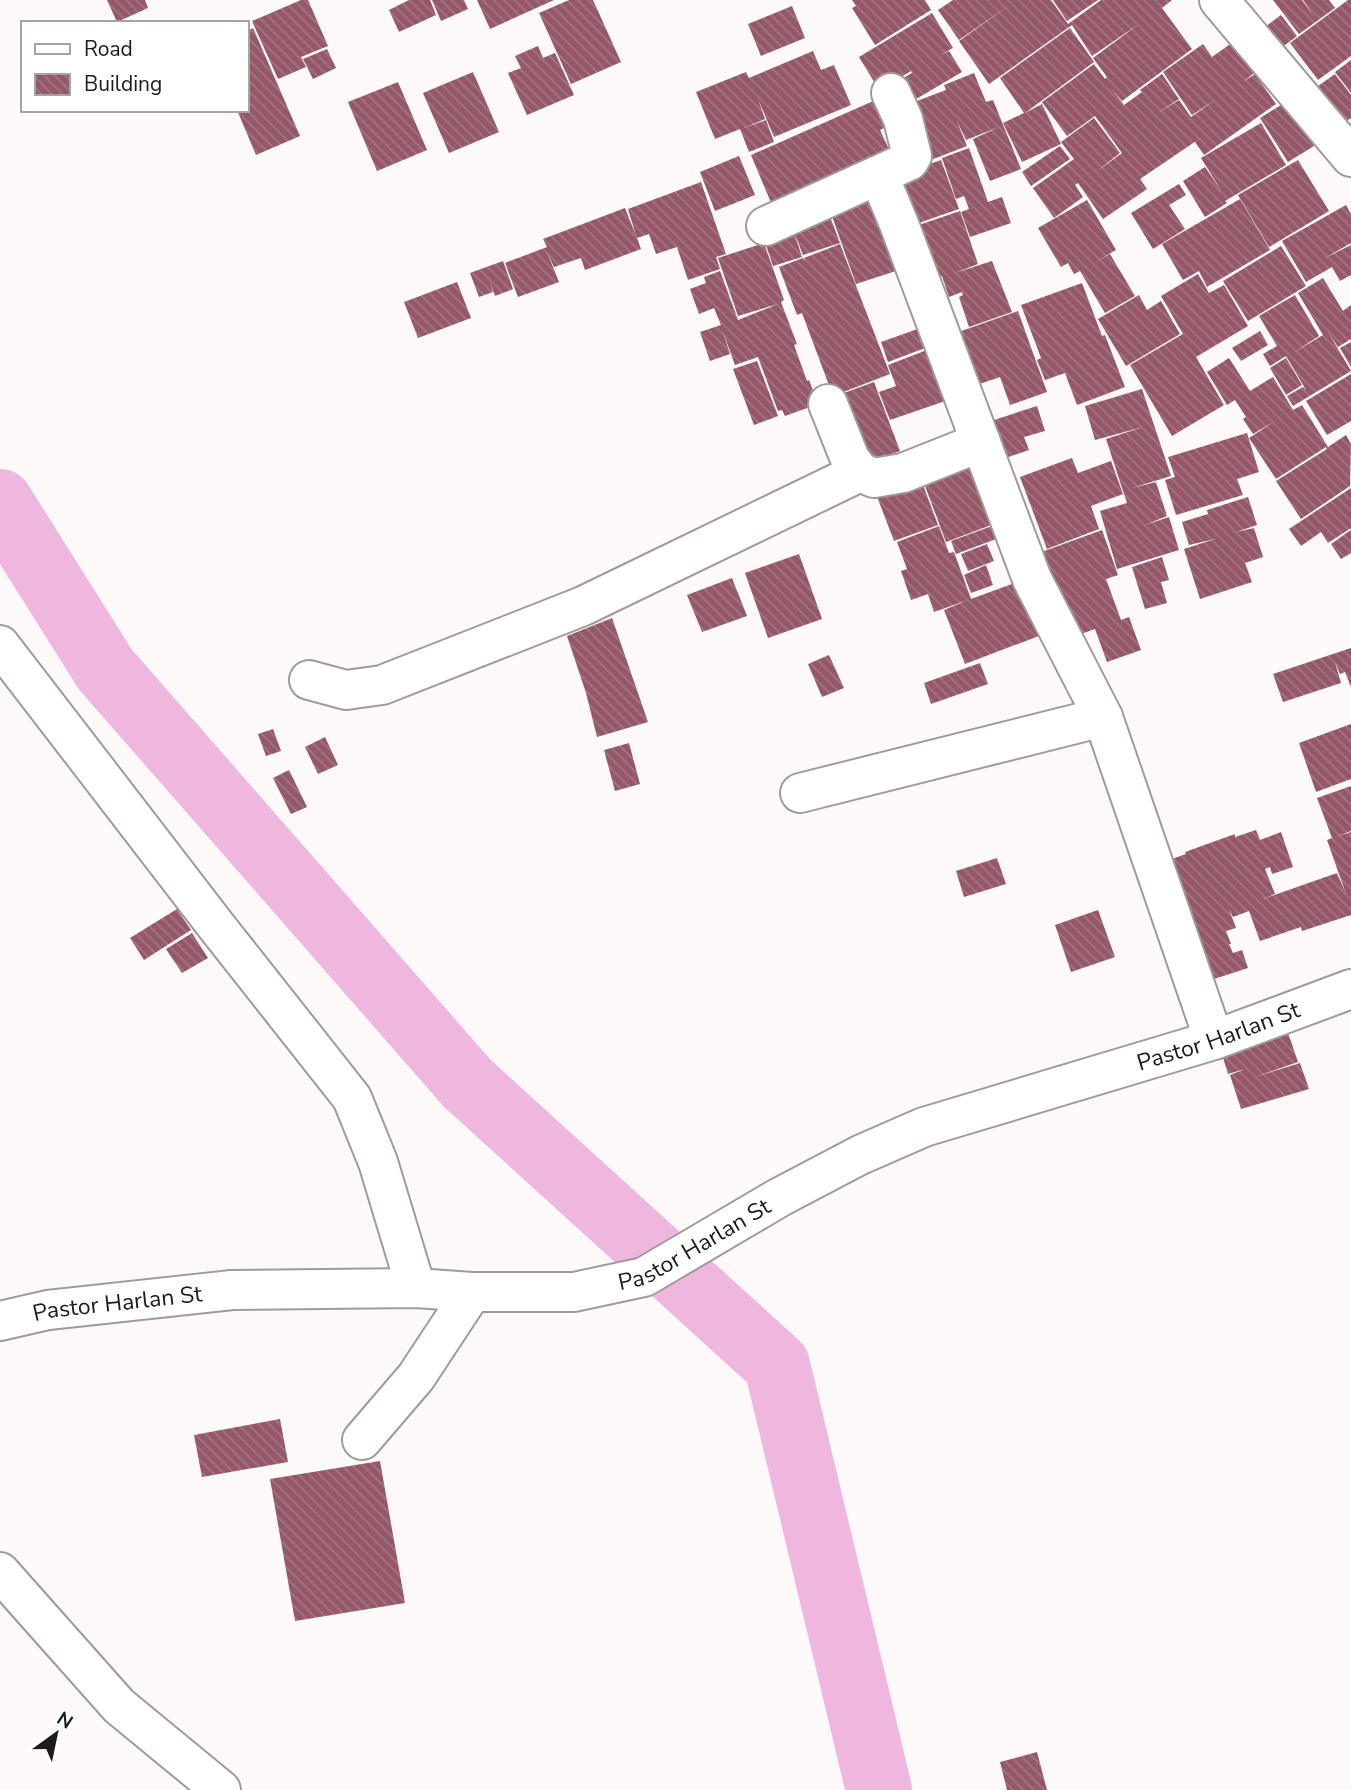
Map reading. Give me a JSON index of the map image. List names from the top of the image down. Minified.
{"streets":{"street":["Pastor Harlan St"]},"legend":["Road","Building"],"north":"top right"}
